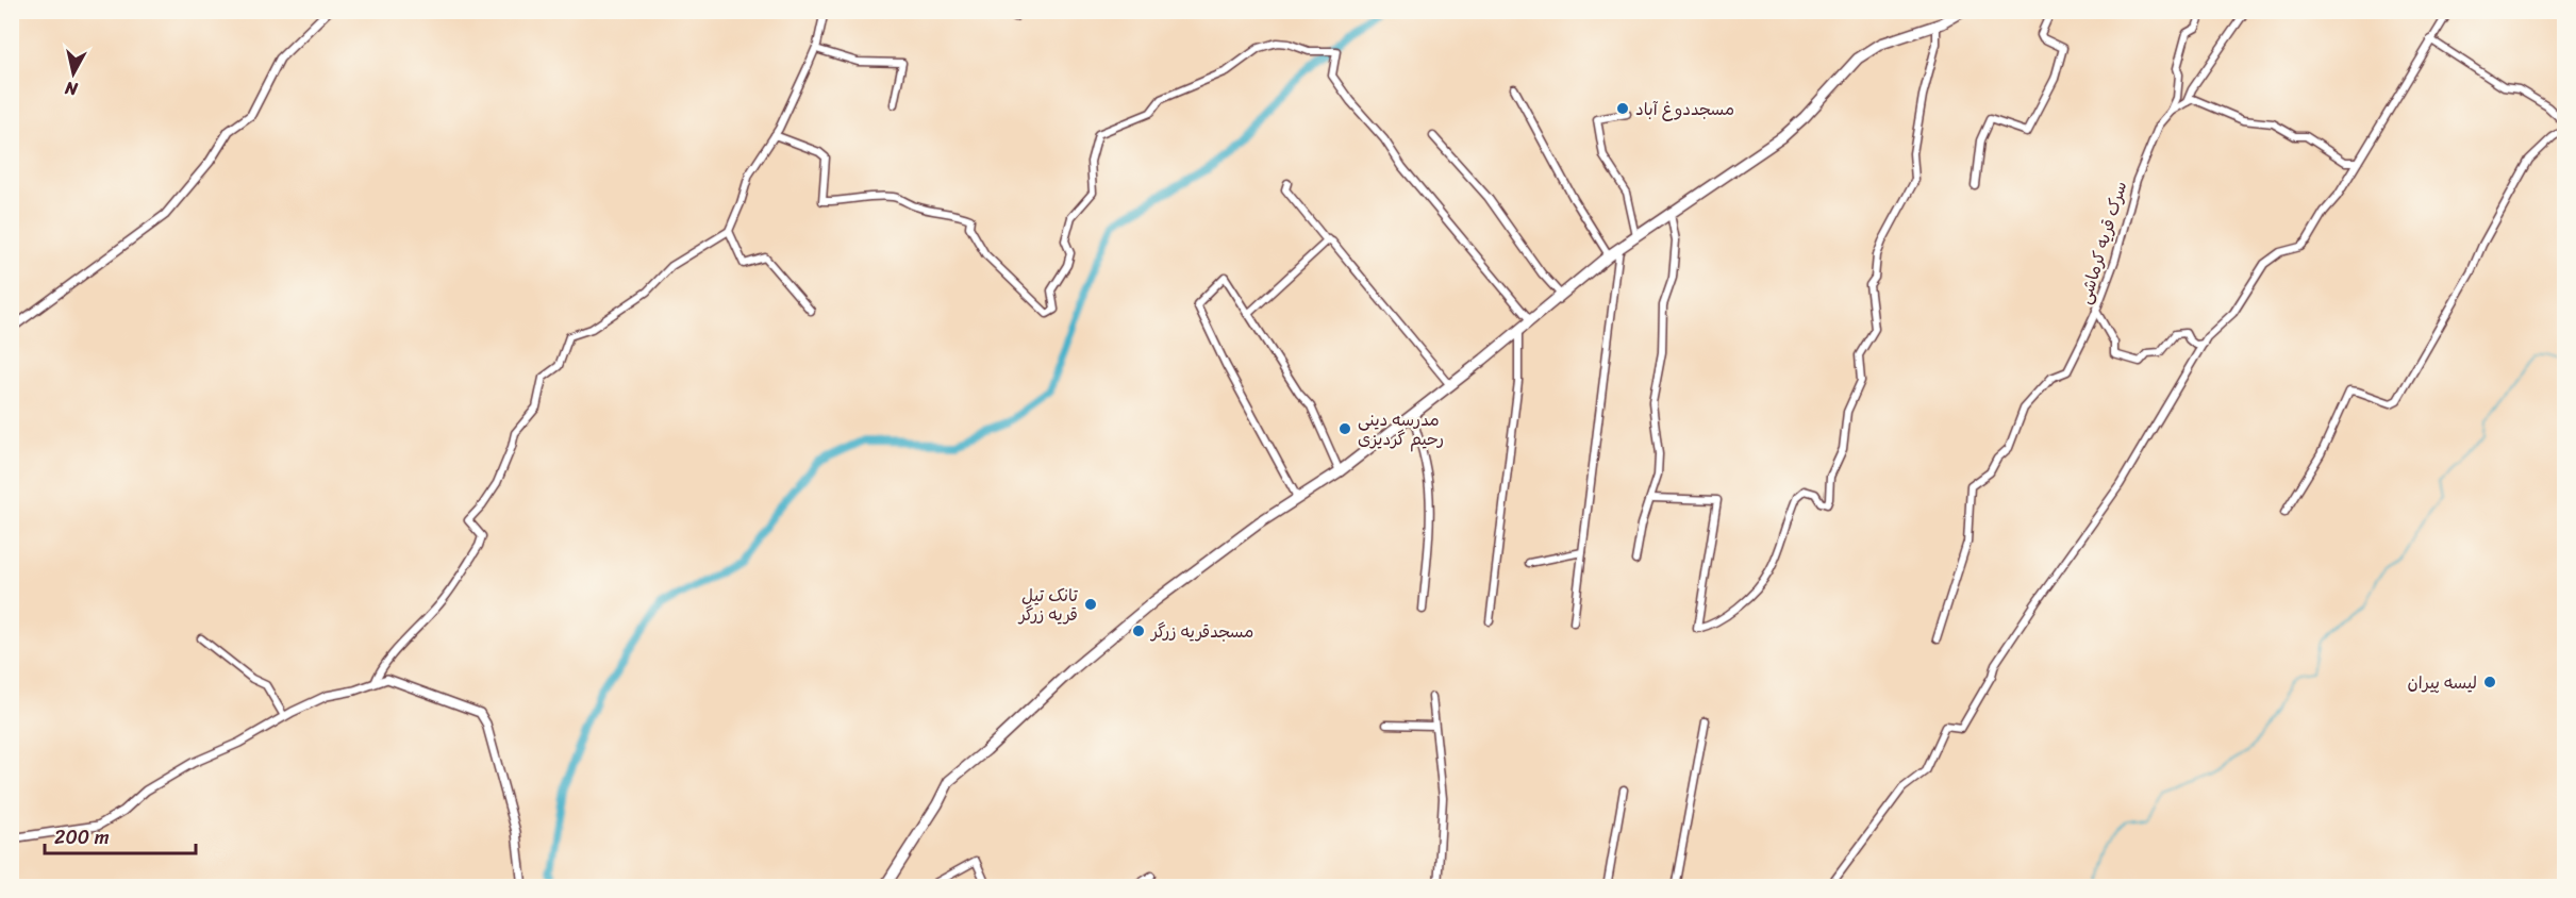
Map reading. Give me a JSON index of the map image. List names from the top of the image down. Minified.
{"streets":{"street":["سرک قریه کرماشی"]},"places":["مسجددوغ آباد","مدرسه دینی رحیم گردیزی","تانک تیل قریه زرگر","مسجدقریه زرگر","لیسه پیران"],"scale_bar":"200 m","north":"bottom"}
